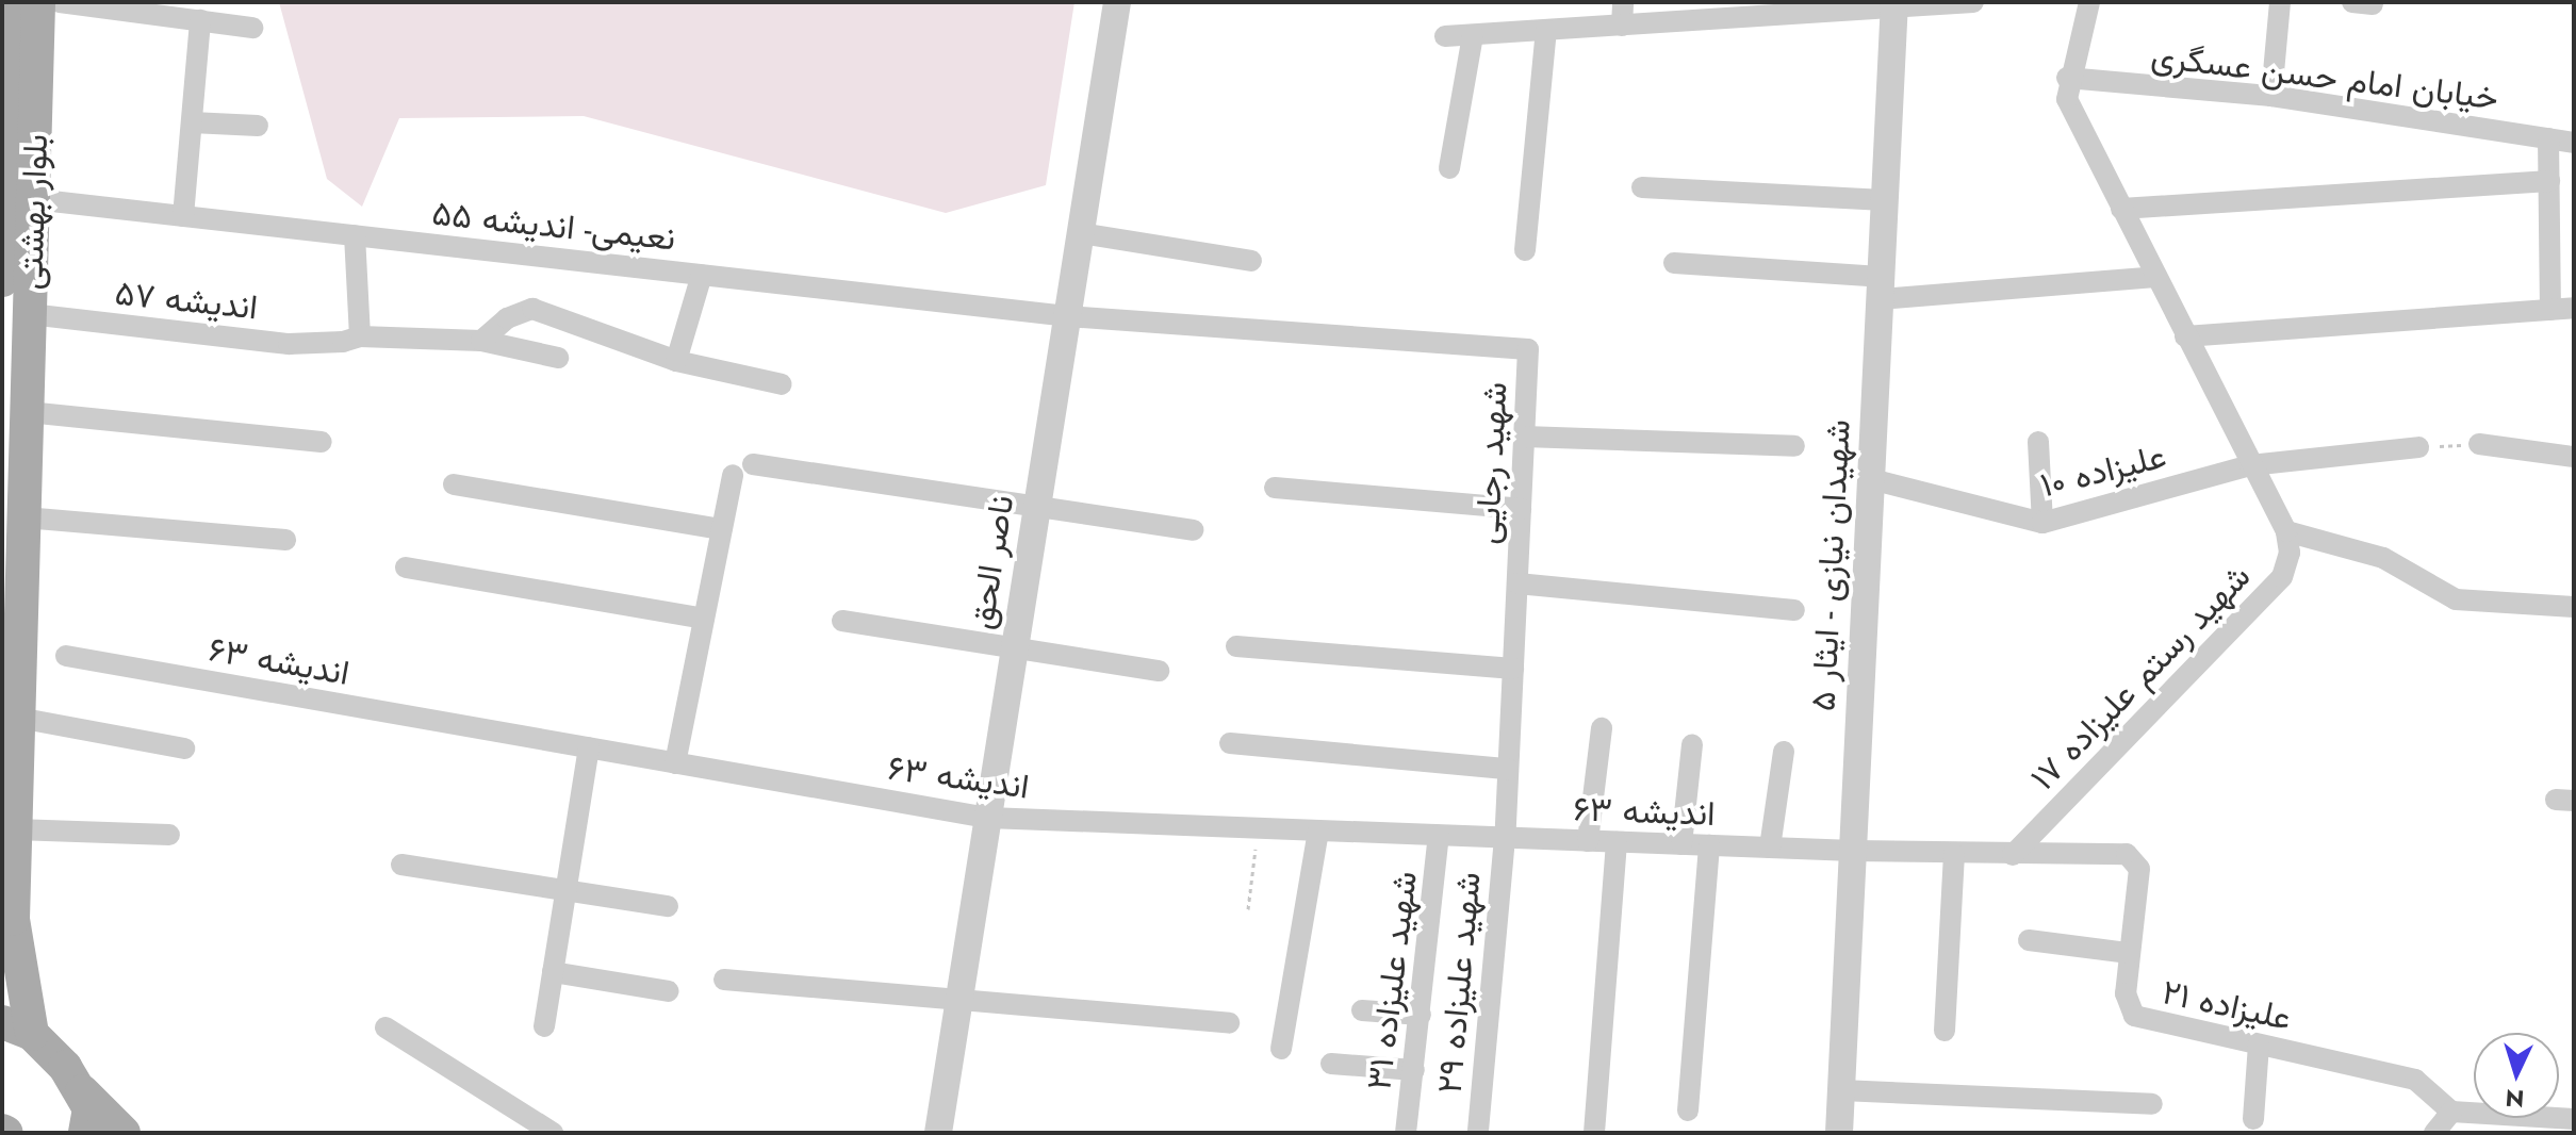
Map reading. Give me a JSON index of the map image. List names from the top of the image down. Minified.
{"streets":{"main road":["بلوار بهشتی"],"street":["خیابان امام حسن عسگری","نعیمی- اندیشه ۵۵","اندیشه ۵۷","شهید رجایی","علیزاده ۱۰","ناصر الحق","شهیدان نیازی - ایثار ۵","اندیشه ۶۳","۱۷ شهید رستم علیزاده","شهید علیزاده ۳۱","شهید علیزاده ۲۹","علیزاده ۲۱"]},"crossings":[["بلوار بهشتی","نعیمی- اندیشه ۵۵"],["بلوار بهشتی","اندیشه ۵۷"],["نعیمی- اندیشه ۵۵","شهید رجایی"],["نعیمی- اندیشه ۵۵","ناصر الحق"],["شهید رجایی","ناصر الحق"],["شهید رجایی","اندیشه ۶۳"],["شهید رجایی","شهید علیزاده ۲۹"],["علیزاده ۱۰","شهیدان نیازی - ایثار ۵"],["ناصر الحق","اندیشه ۶۳"],["شهیدان نیازی - ایثار ۵","اندیشه ۶۳"],["شهیدان نیازی - ایثار ۵","علیزاده ۲۱"],["اندیشه ۶۳","شهید علیزاده ۳۱"],["اندیشه ۶۳","شهید علیزاده ۲۹"],["اندیشه ۶۳","علیزاده ۲۱"],["۱۷ شهید رستم علیزاده","علیزاده ۲۱"]],"north":"bottom"}
